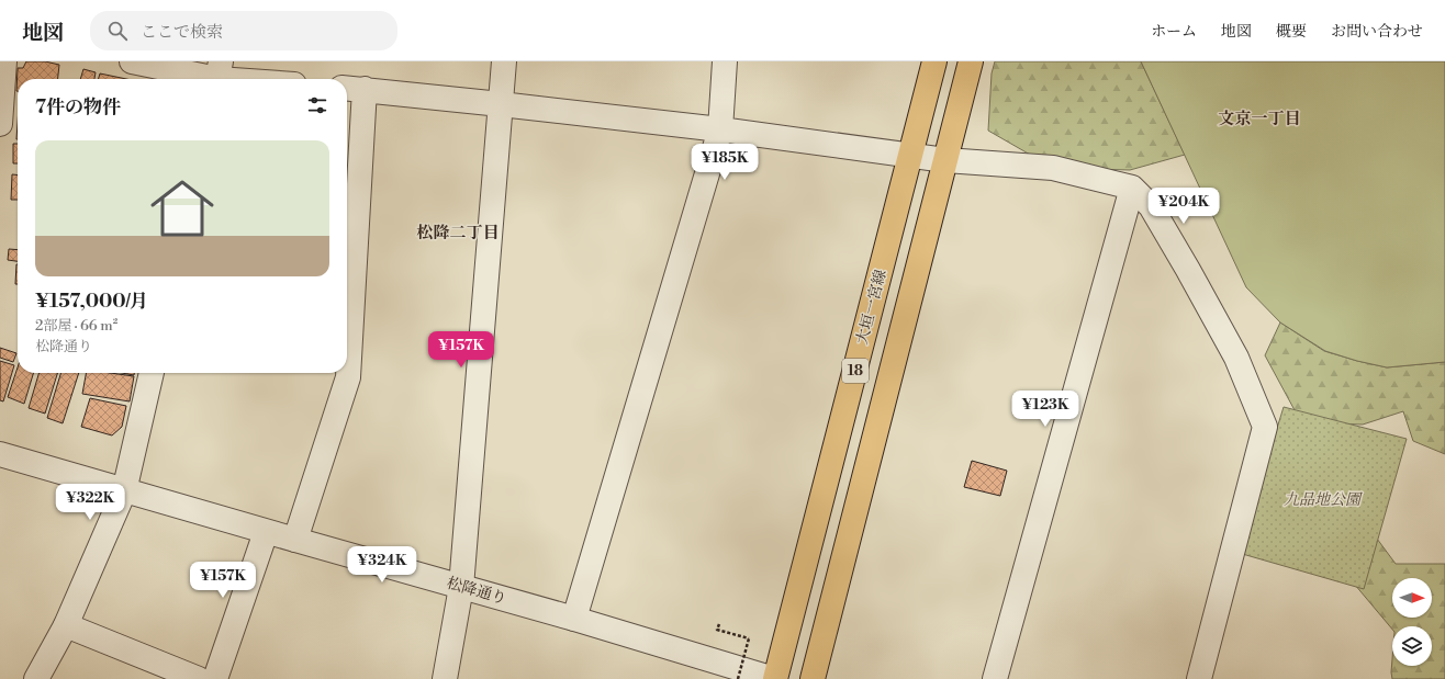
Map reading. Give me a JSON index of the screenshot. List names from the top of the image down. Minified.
{"streets":{"main road":["大垣一宮線","18"],"street":["松降通り"]},"crossings":[["大垣一宮線","松降通り"]],"districts":["文京一丁目","松降二丁目"],"parks":["九品地公園"],"north":"right","page":{"header":"地図","search":"ここで検索","nav":["ホーム","地図","概要","お問い合わせ"],"heading":"7件の物件","list":[{"name":"¥157,000/月","note":"2部屋 · 66 m² · 松降通り"}],"price":["¥185K","¥204K","¥157K","¥123K","¥322K","¥324K","¥157K"]}}
